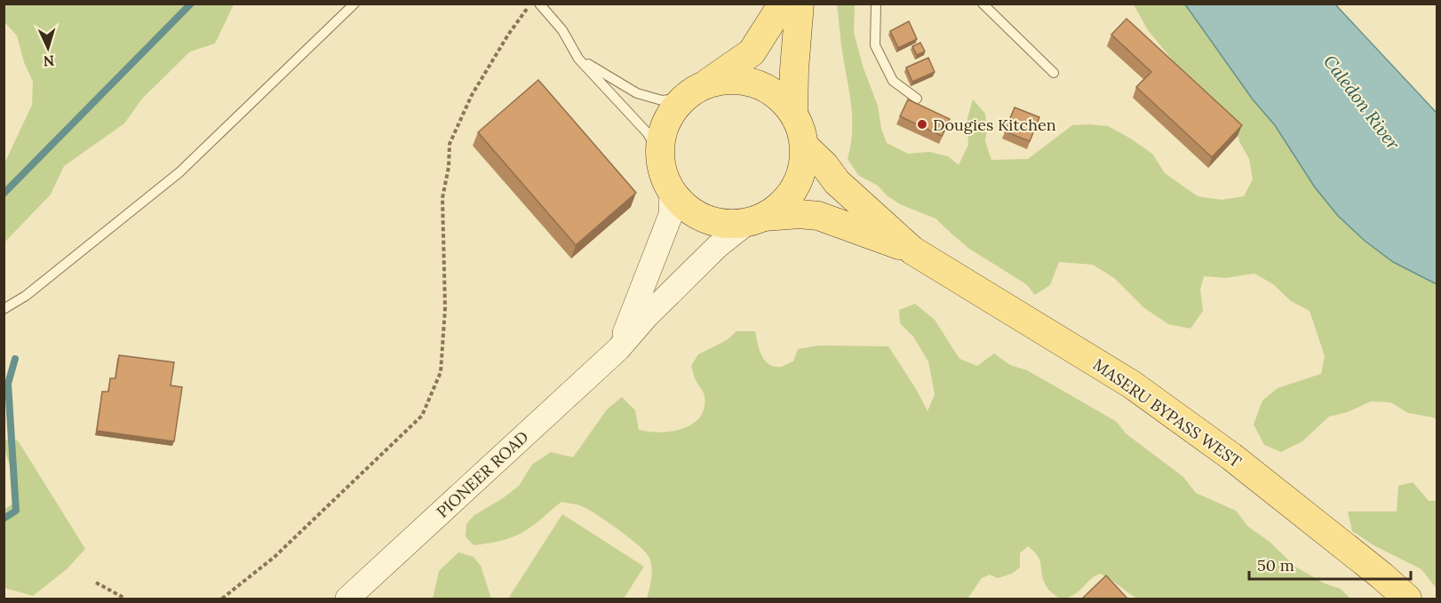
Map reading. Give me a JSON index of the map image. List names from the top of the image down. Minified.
{"streets":{"main road":["MASERU BYPASS WEST","PIONEER ROAD"]},"water":["Caledon River"],"places":["Dougies Kitchen"],"scale_bar":"50 m","north":"bottom"}
